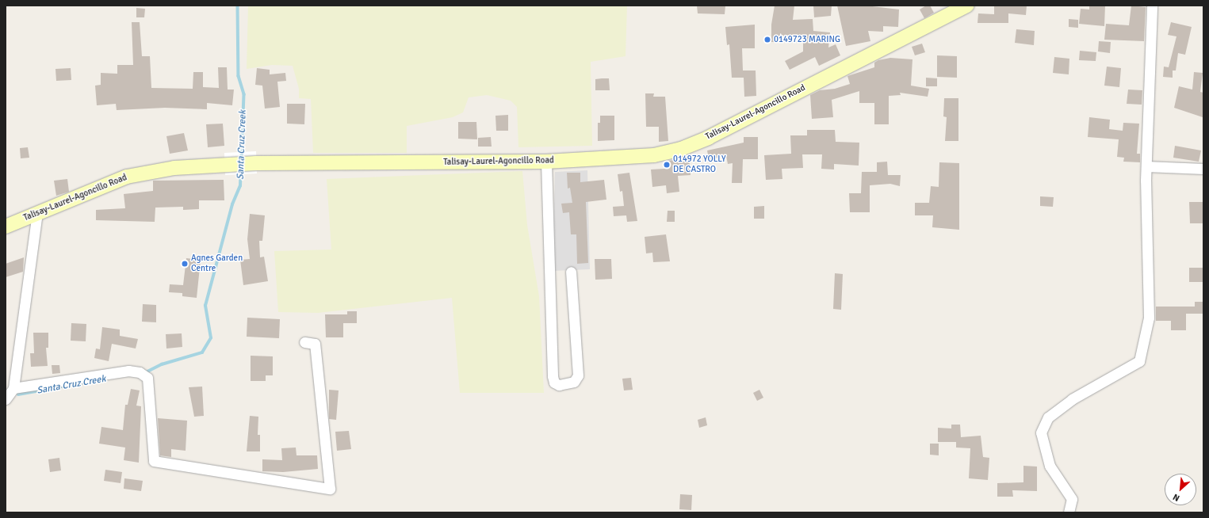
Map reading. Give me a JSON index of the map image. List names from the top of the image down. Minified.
{"streets":{"main road":["Talisay-Laurel-Agoncillo Road"]},"water":["Santa Cruz Creek"],"places":["0149723 MARING","014972 YOLLY DE CASTRO","Agnes Garden Centre"],"north":"bottom left"}
